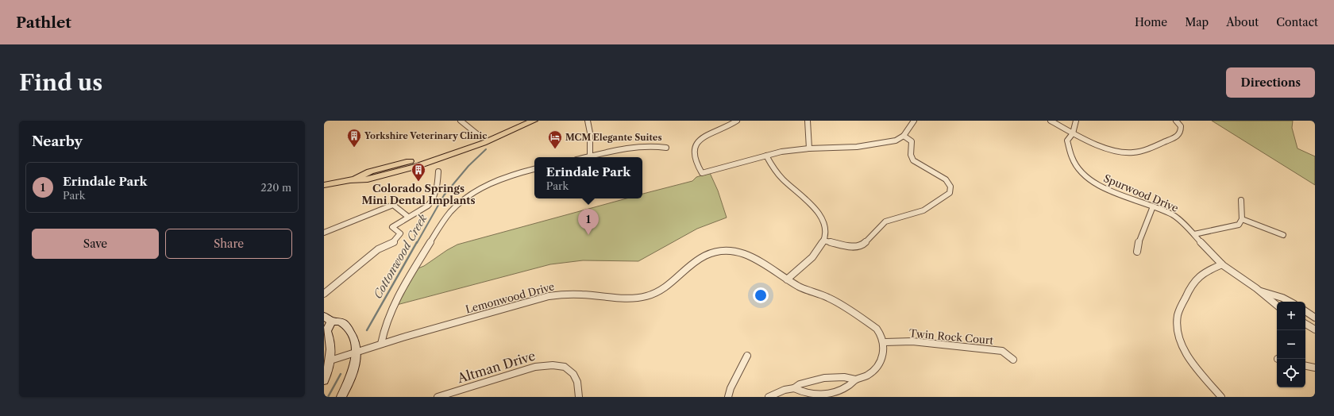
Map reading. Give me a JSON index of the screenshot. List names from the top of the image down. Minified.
{"streets":{"street":["Spurwood Drive","Lemonwood Drive","Twin Rock Court","Altman Drive"]},"crossings":[["Lemonwood Drive","Twin Rock Court"]],"water":["Cottonwood Creek"],"places":{"building":["Yorkshire Veterinary Clinic","Colorado Springs Mini Dental Implants"],"hotel":["MCM Elegante Suites"]},"page":{"header":"Pathlet","nav":["Home","Map","About","Contact"],"buttons":["Directions",["Save","Share"]],"title":"Find us","heading":"Nearby","popup":["Erindale Park","Park"],"list":[{"mark":"1","name":"Erindale Park","note":"Park","value":"220 m"}],"pins":"1","map_buttons":["+","−"]}}
